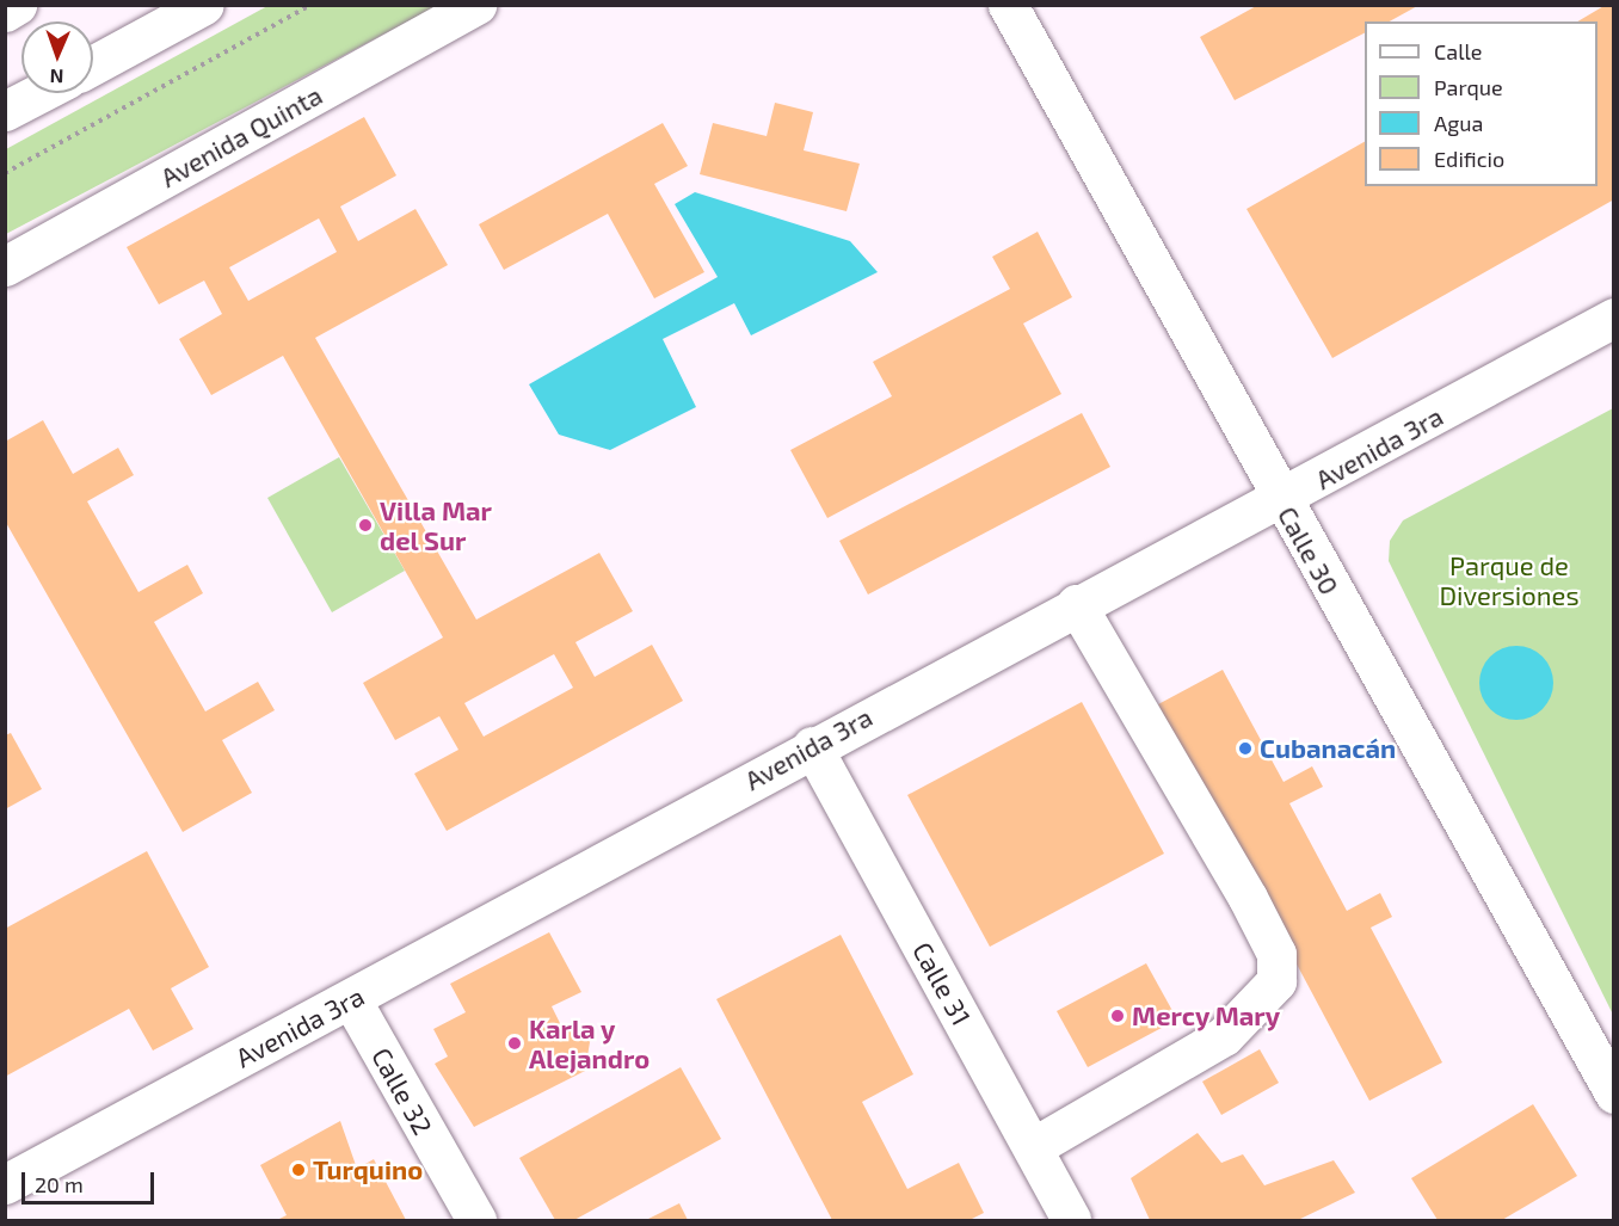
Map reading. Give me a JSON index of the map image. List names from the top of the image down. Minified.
{"streets":{"main road":["Avenida Quinta","Avenida 3ra","Calle 30","Calle 31","Calle 32"]},"crossings":[["Avenida 3ra","Calle 30"],["Avenida 3ra","Calle 31"],["Avenida 3ra","Calle 32"]],"parks":["Parque de Diversiones"],"places":["Villa Mar del Sur","Cubanacán","Mercy Mary","Karla y Alejandro","Turquino"],"legend":["Calle","Parque","Agua","Edificio"],"scale_bar":"20 m","north":"bottom"}
